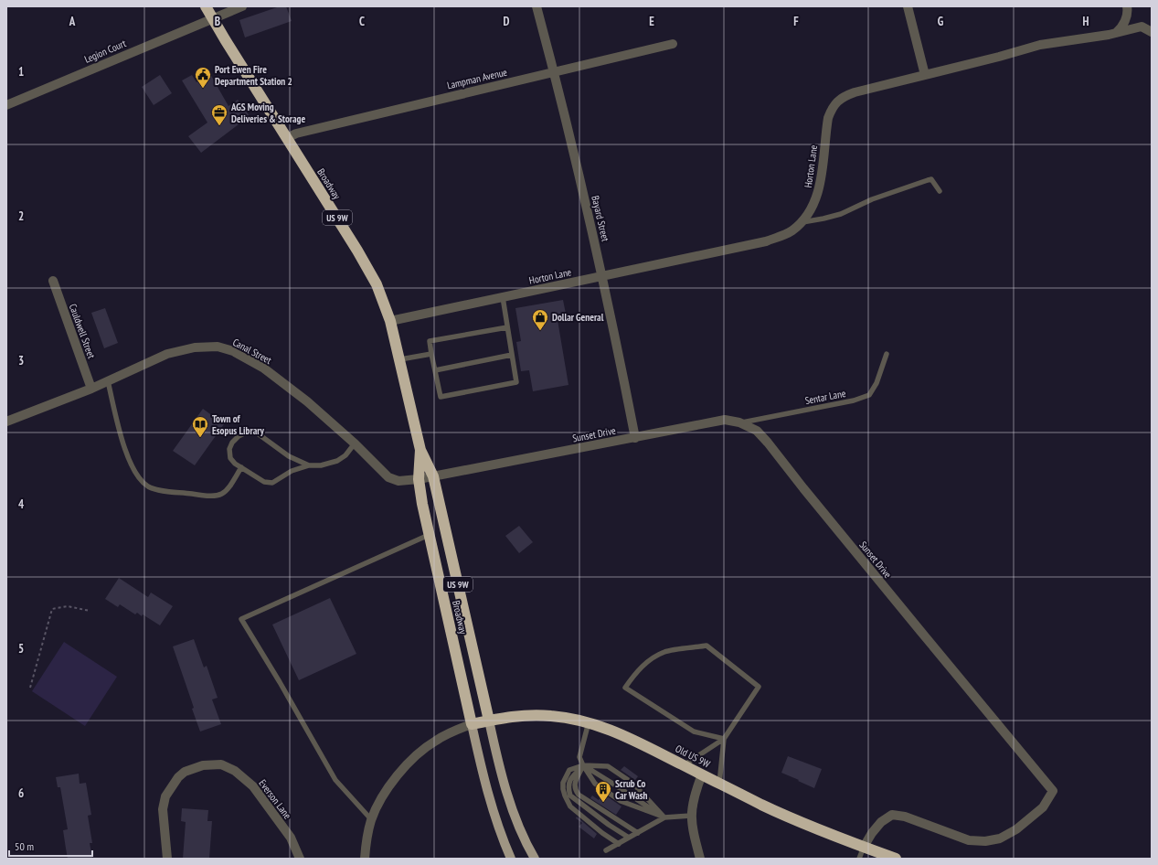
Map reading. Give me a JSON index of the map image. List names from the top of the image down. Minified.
{"streets":{"highway":["Broadway","US 9W","Old US 9W"],"street":["Legion Court","Lampman Avenue","Horton Lane","Bayard Street","Cauldwell Street","Canal Street","Sunset Drive","Everson Lane"],"lane":["Sentar Lane"]},"crossings":[["Legion Court","Broadway"],["Lampman Avenue","Broadway"],["Lampman Avenue","Bayard Street"],["Horton Lane","Broadway"],["Horton Lane","Bayard Street"],["Broadway","US 9W"],["Broadway","Canal Street"],["Broadway","Sunset Drive"],["Broadway","Old US 9W"],["US 9W","Old US 9W"],["Bayard Street","Sunset Drive"],["Cauldwell Street","Canal Street"],["Canal Street","Sunset Drive"],["Sentar Lane","Sunset Drive"],["Sunset Drive","Old US 9W"]],"places":{"public building":["Port Ewen Fire Department Station 2"],"office":["AGS Moving Deliveries & Storage"],"shop":["Dollar General"],"library":["Town of Esopus Library"],"building":["Scrub Co Car Wash"]},"scale_bar":"50 m","grid":{"columns":["A","B","C","D","E","F","G","H"],"rows":["1","2","3","4","5","6"]}}
